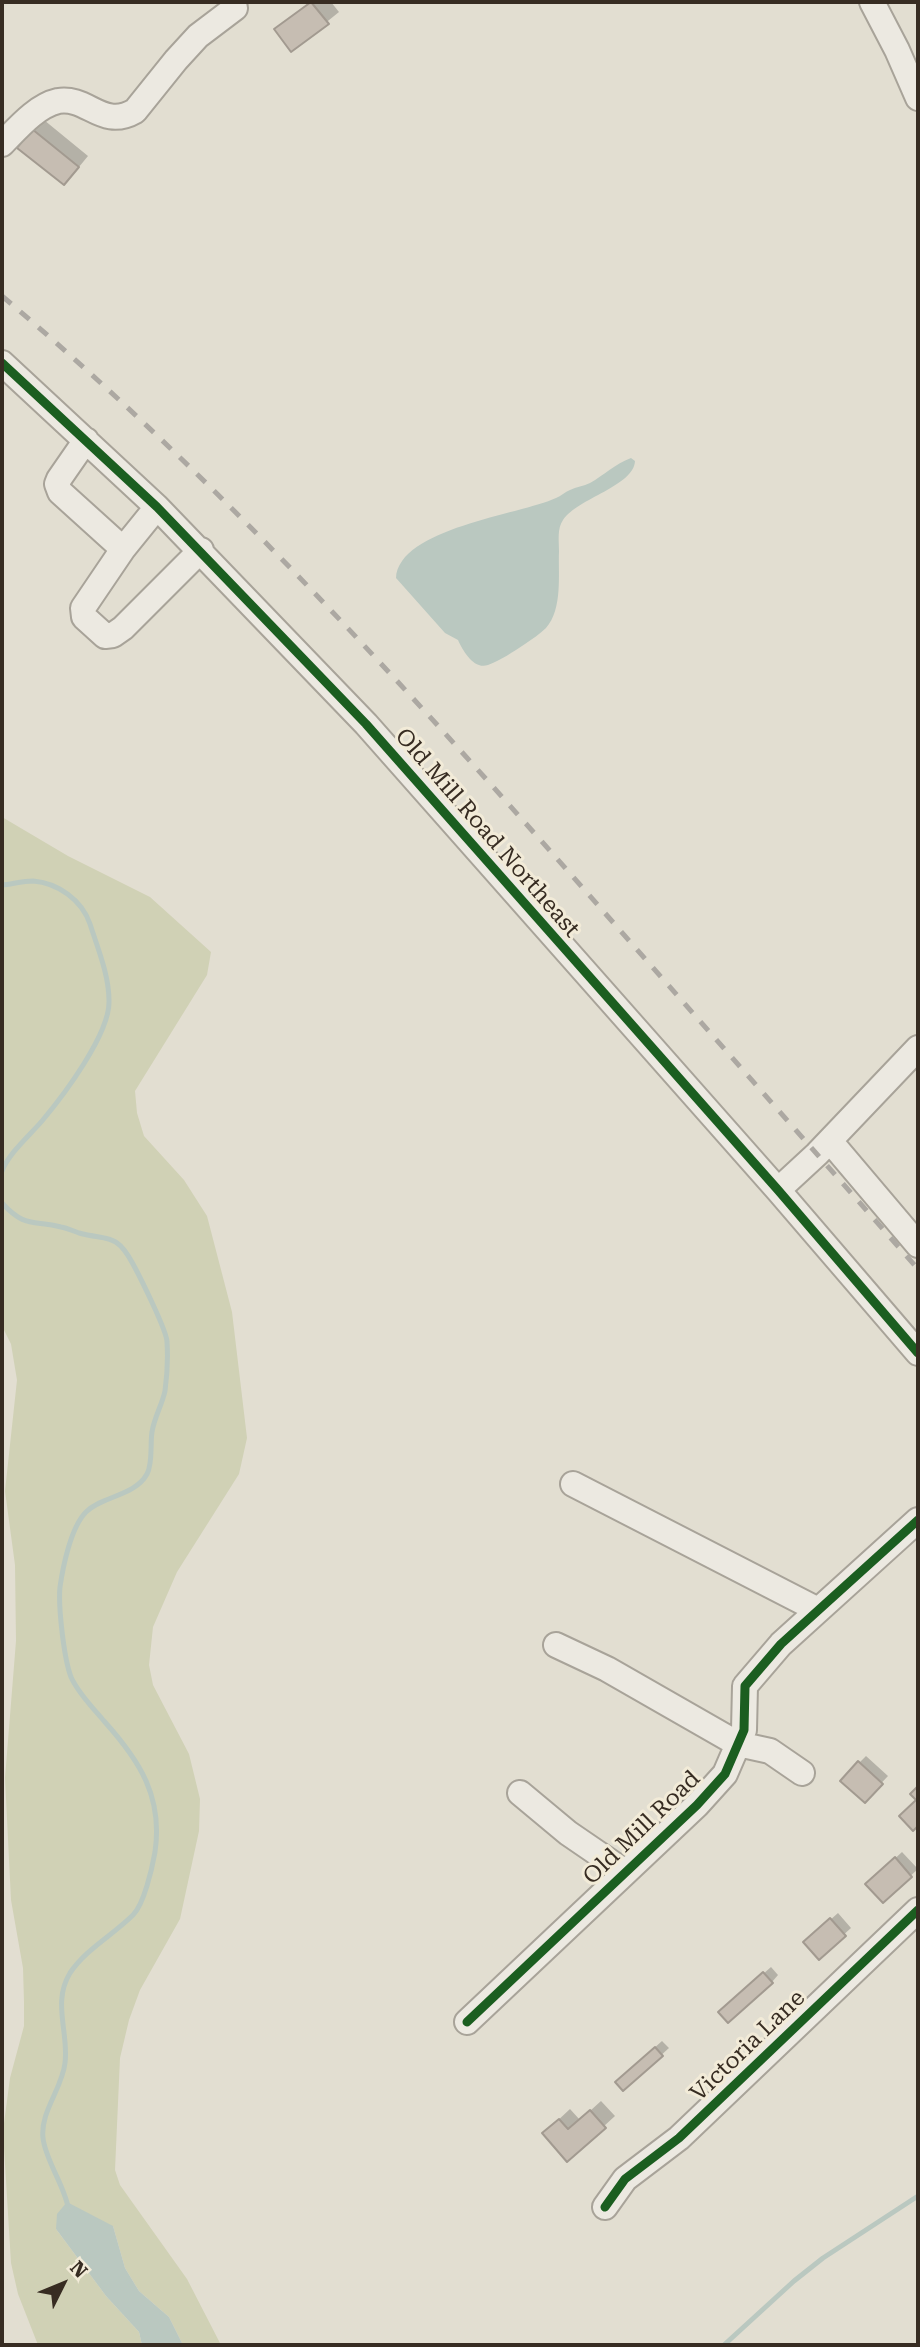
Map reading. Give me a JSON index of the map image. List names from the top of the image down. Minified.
{"streets":{"street":["Old Mill Road Northeast","Old Mill Road","Victoria Lane"]},"north":"top right"}
